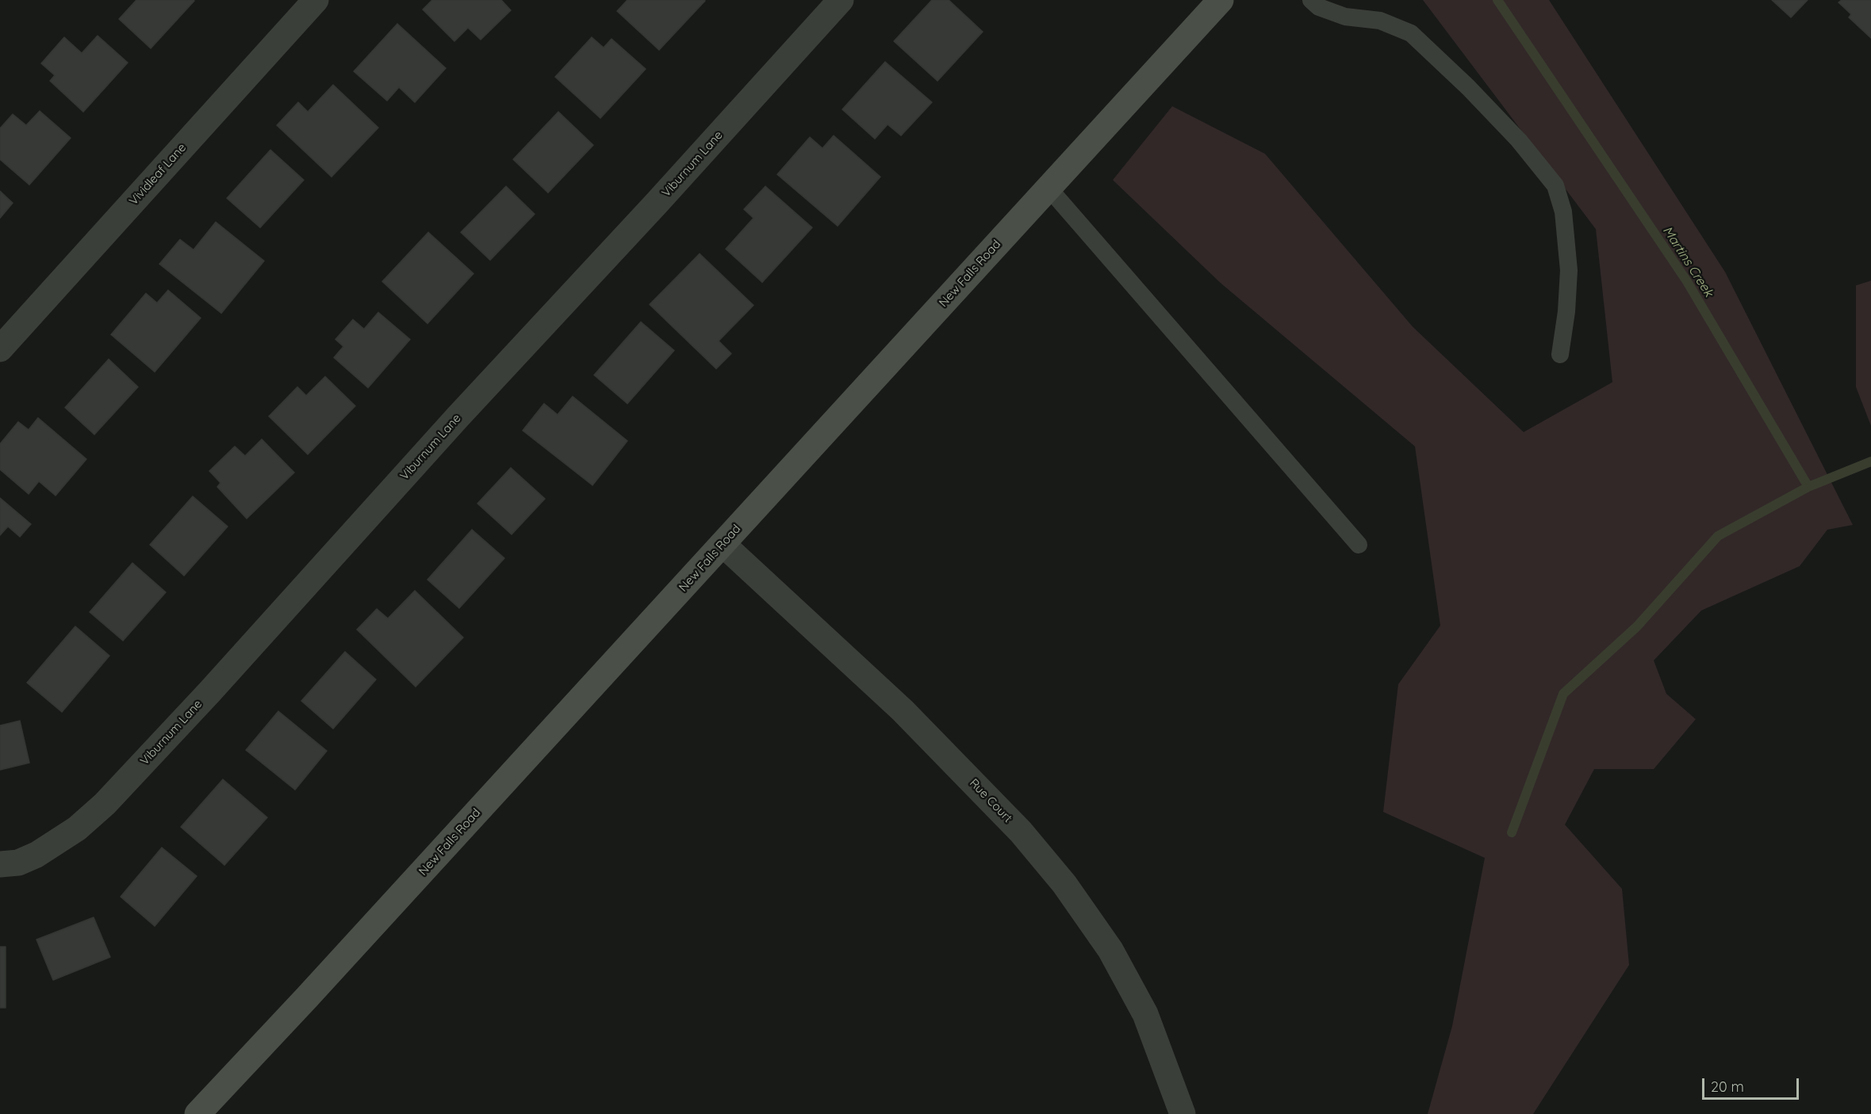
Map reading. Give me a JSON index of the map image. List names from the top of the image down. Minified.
{"streets":{"main road":["New Falls Road"],"street":["Viburnum Lane","Vividleaf Lane","Rue Court"]},"crossings":[["New Falls Road","Rue Court"]],"water":["Martins Creek"],"scale_bar":"20 m"}
